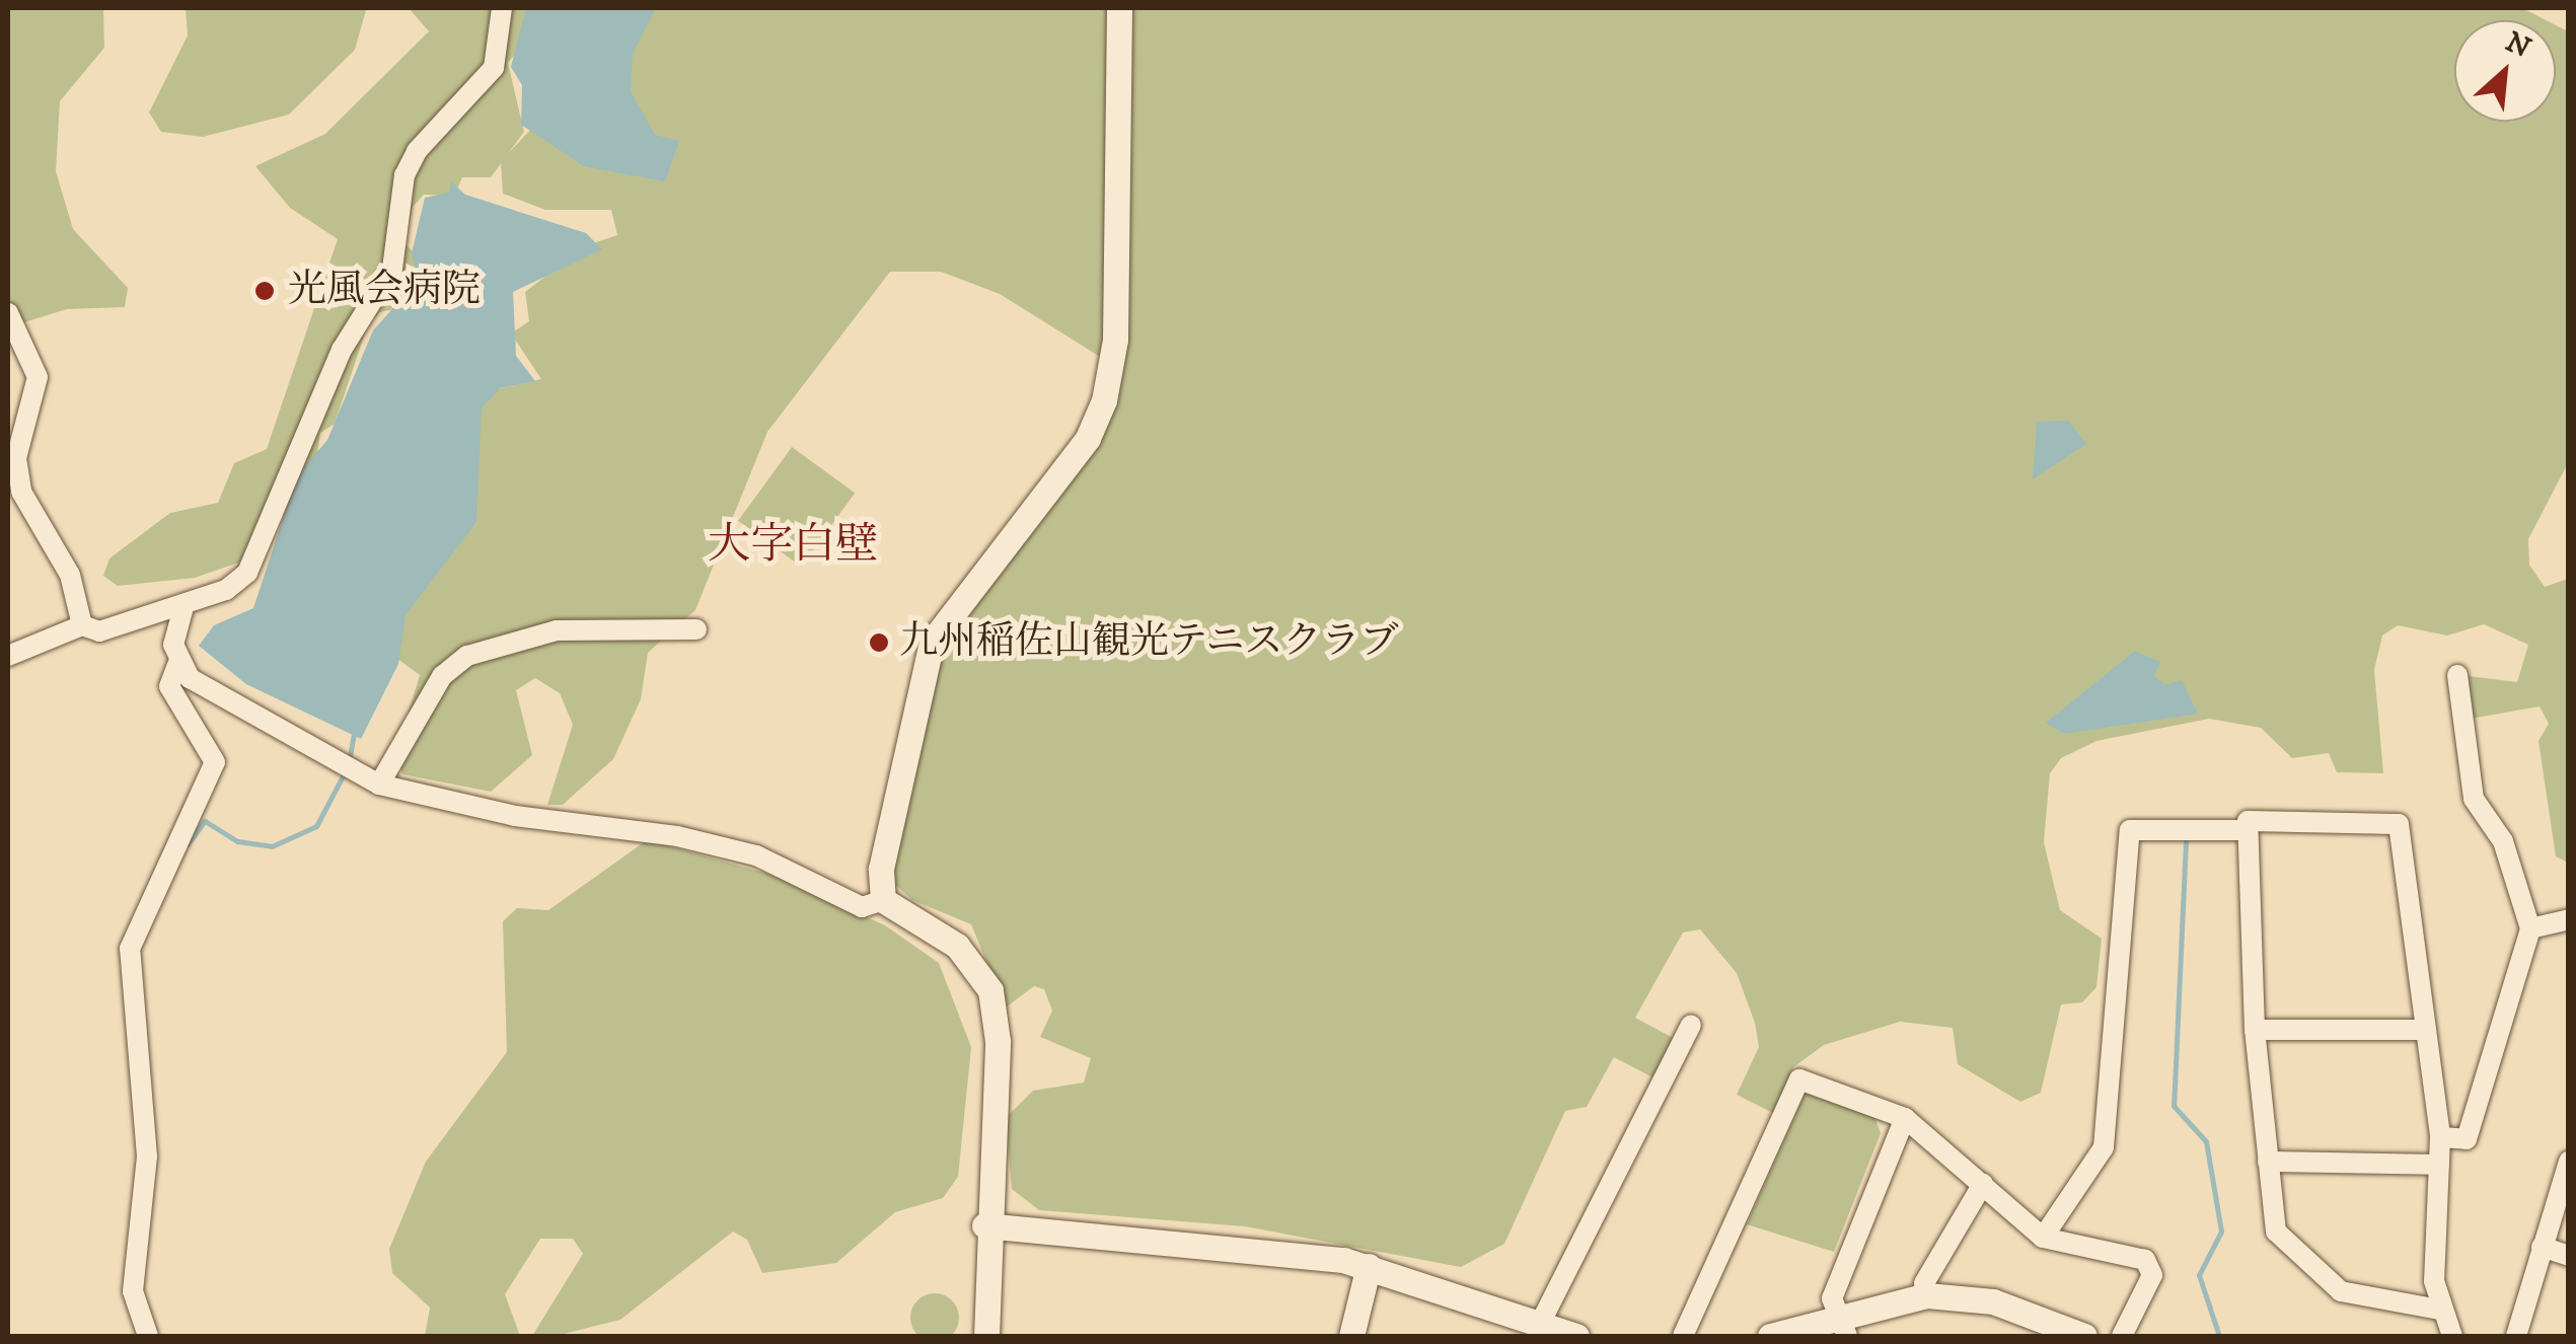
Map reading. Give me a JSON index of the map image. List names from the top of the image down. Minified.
{"districts":["大字白壁"],"places":["光風会病院","九州稲佐山観光テニスクラブ"],"north":"top right"}
